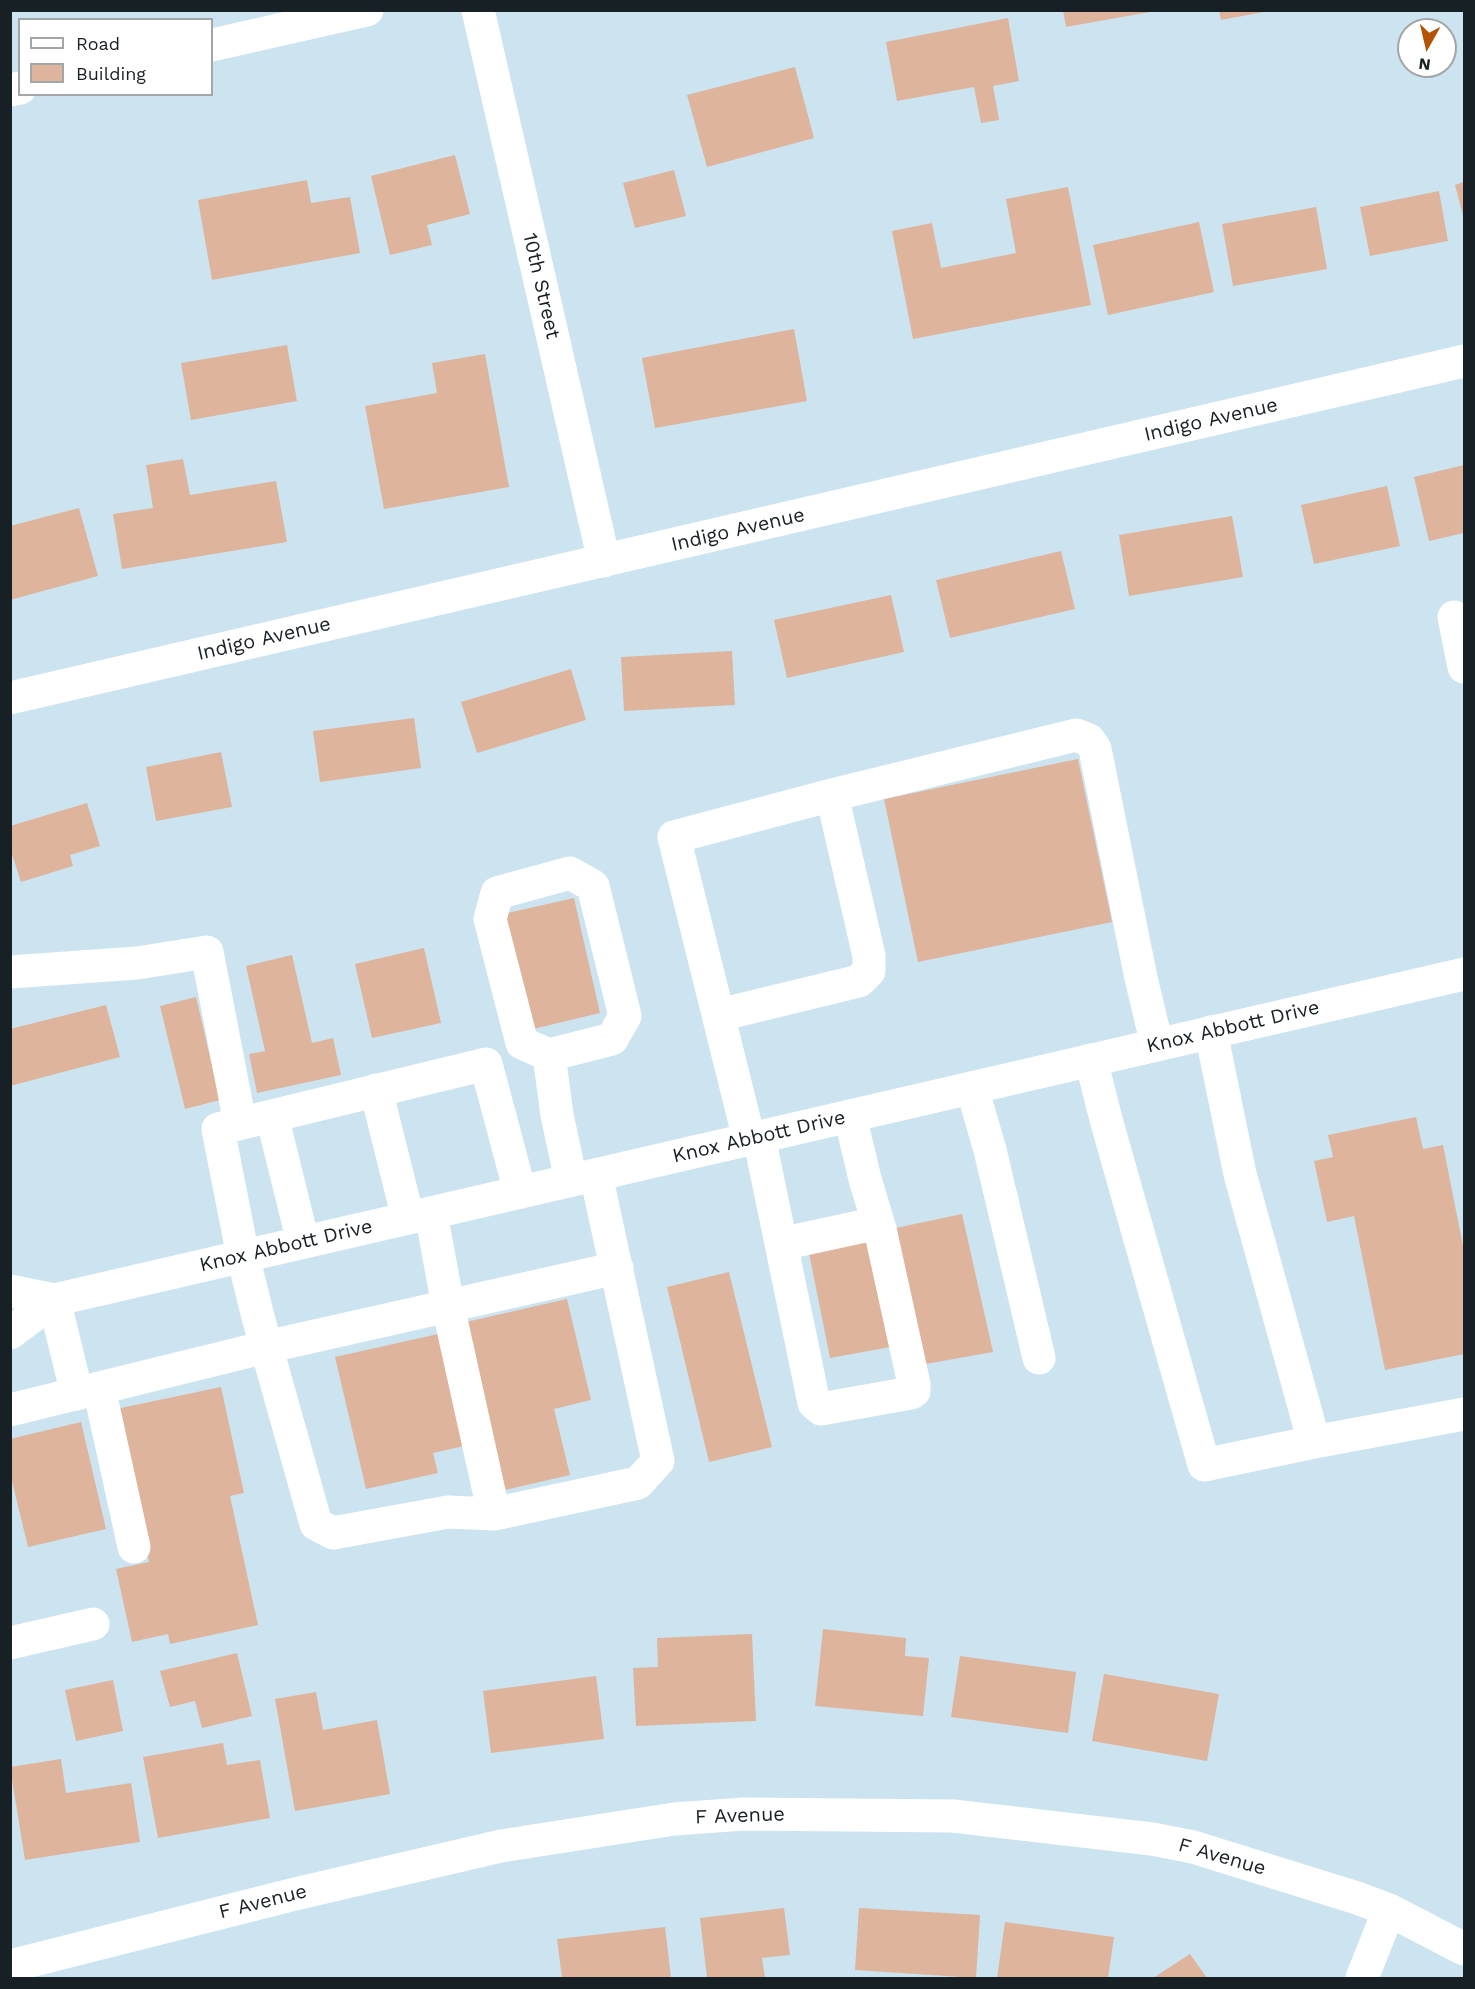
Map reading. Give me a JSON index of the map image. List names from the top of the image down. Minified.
{"streets":{"street":["10th Street","Indigo Avenue","Knox Abbott Drive","F Avenue"]},"crossings":[["10th Street","Indigo Avenue"]],"legend":["Road","Building"],"north":"bottom"}
